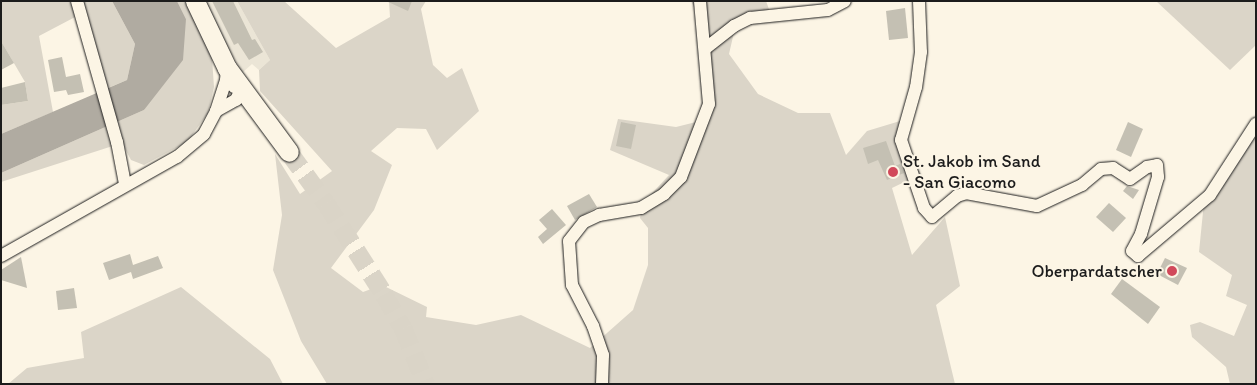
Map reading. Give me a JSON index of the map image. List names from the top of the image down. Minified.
{"places":["St. Jakob im Sand - San Giacomo","Oberpardatscher"]}
